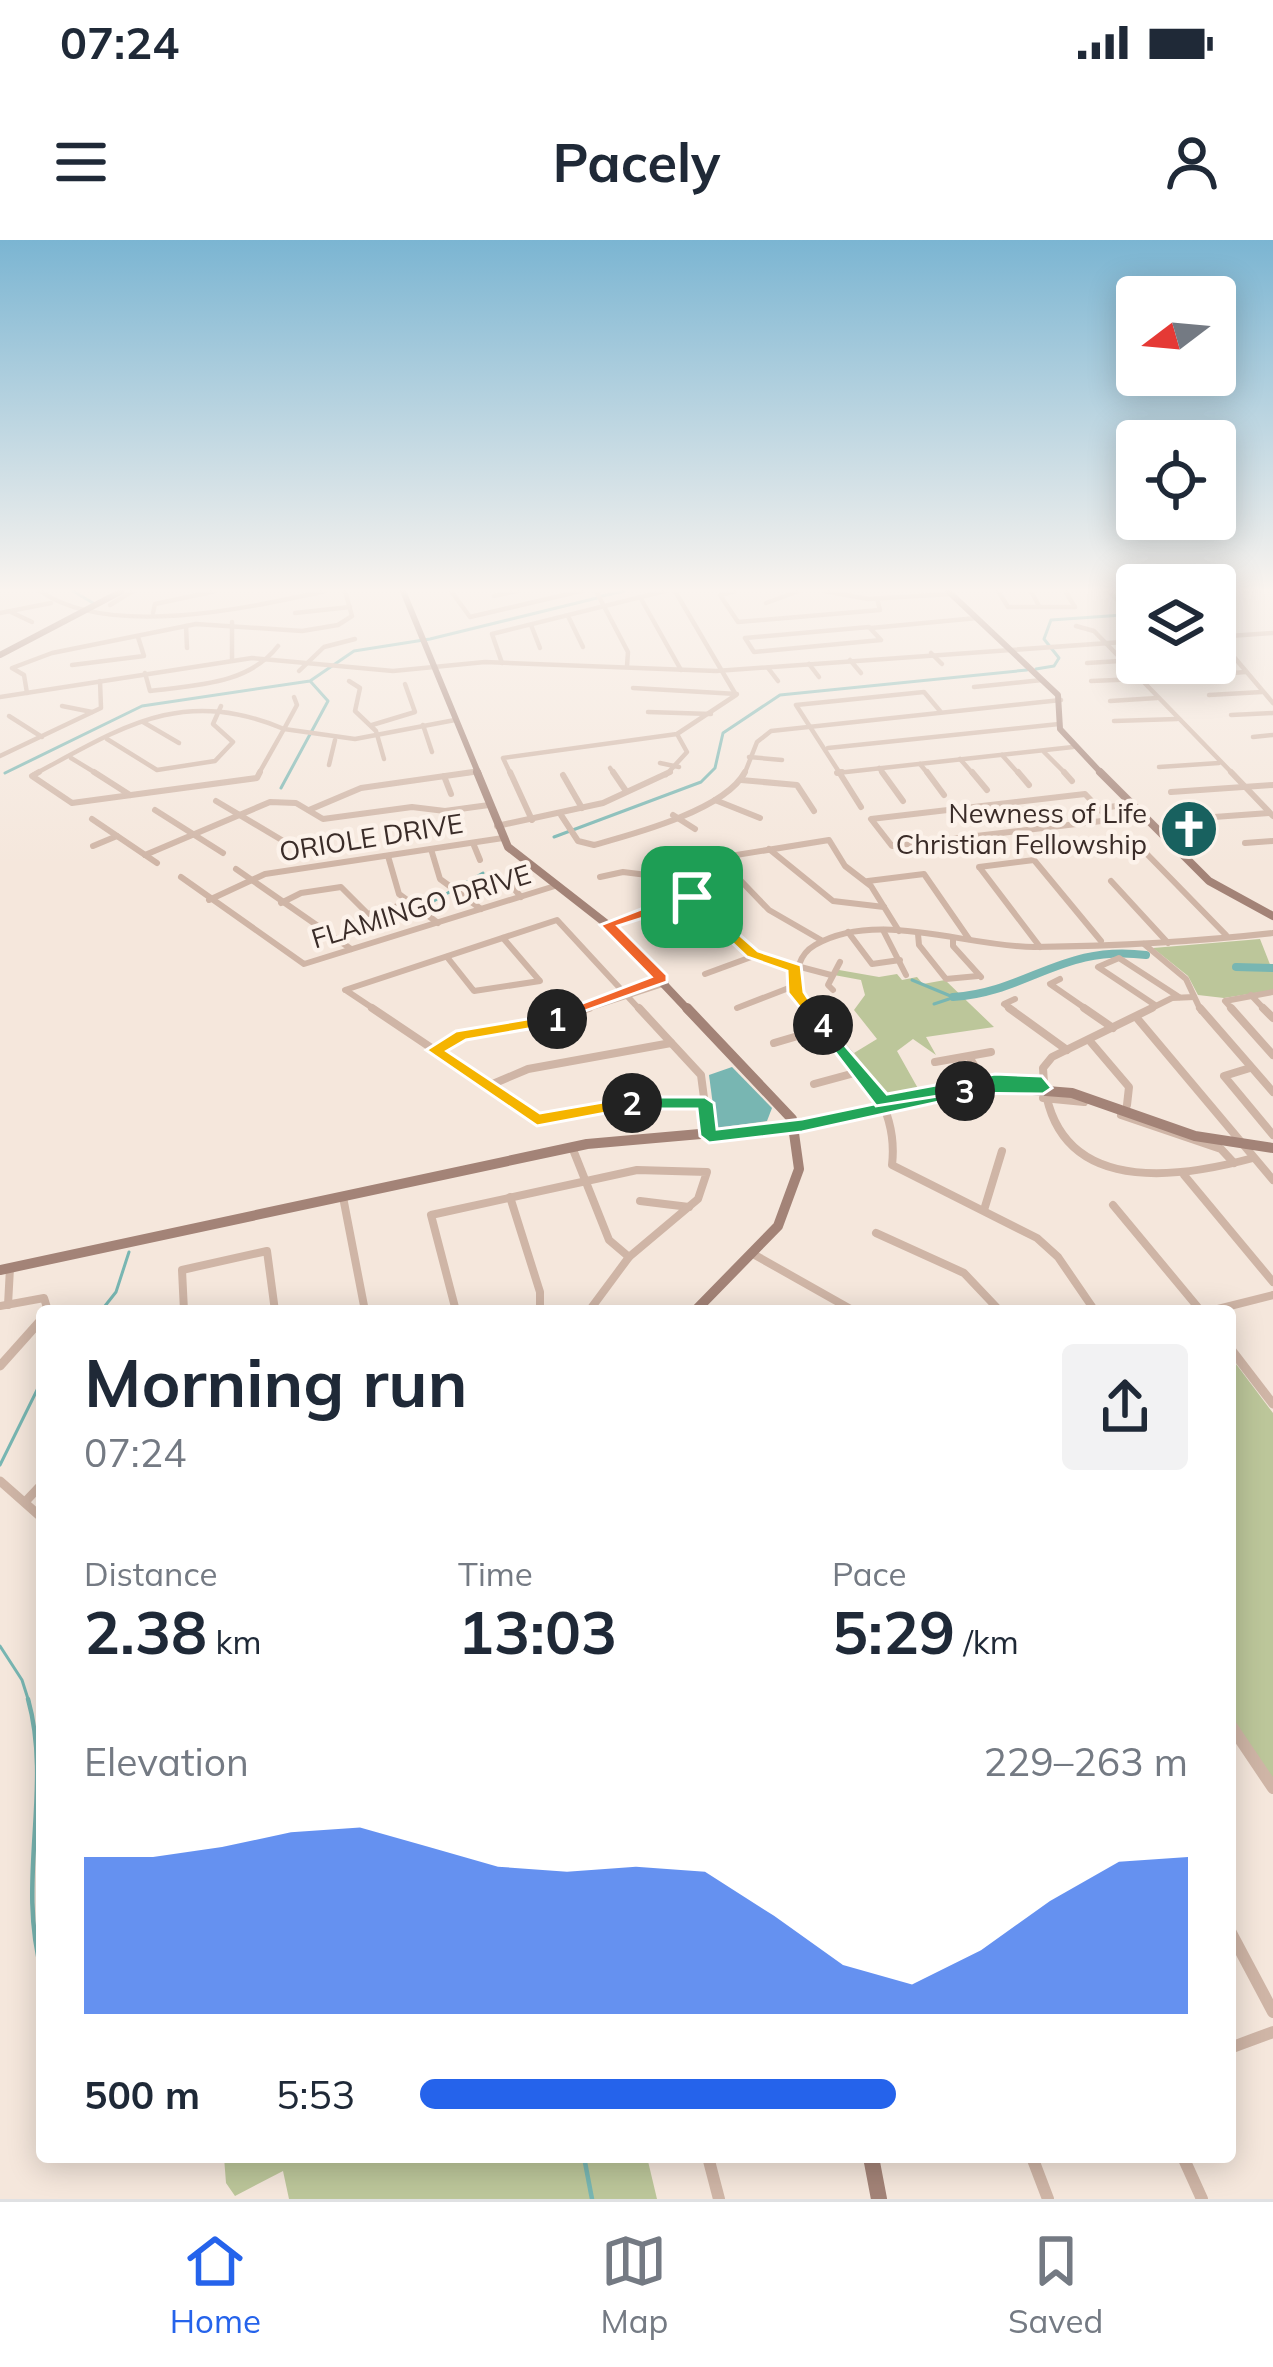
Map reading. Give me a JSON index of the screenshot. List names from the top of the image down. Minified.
{"streets":{"street":["ORIOLE DRIVE","FLAMINGO DRIVE"]},"crossings":[["ORIOLE DRIVE","FLAMINGO DRIVE"]],"places":{"church":["Newness of Life Christian Fellowship"]},"north":"left","page":{"status":"07:24","header":"Pacely","pins":["1","4","3","2"],"heading":["Morning run","07:24"],"stats":[["Distance","2.38 km"],["Time","13:03"],["Pace","5:29 /km"]],"chart":["Elevation","229–263 m"],"list":[{"name":"500 m","note":"5:53"}],"tabs":["Home","Map","Saved"]}}
